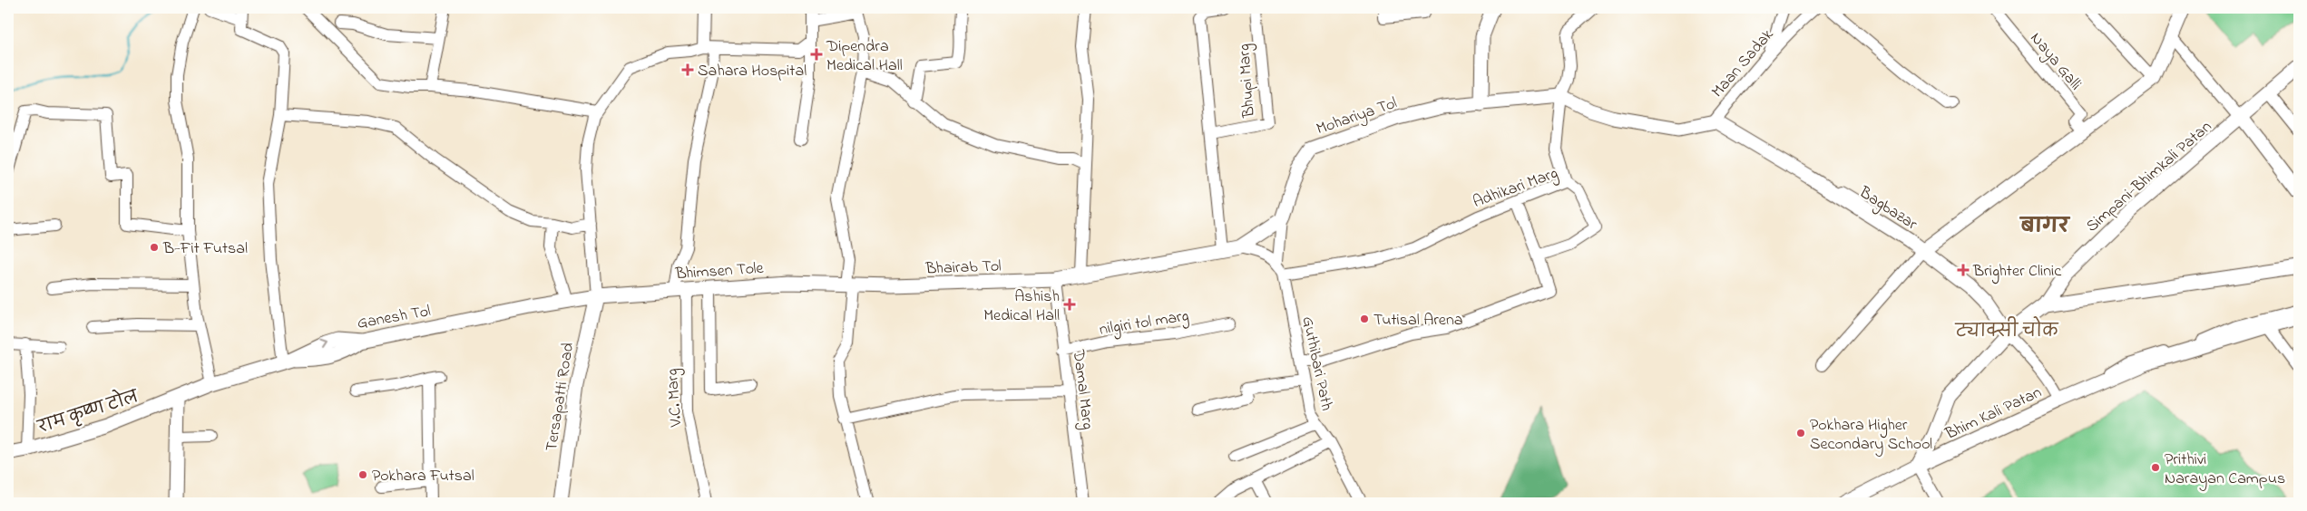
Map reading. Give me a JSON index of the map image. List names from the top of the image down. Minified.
{"streets":{"main road":["Mohariya Tol","Simpani-Bhimkali Patan","Bagbazar","Bhairab Tol","Bhimsen Tole","Ganesh Tol","Tersapatti Road","राम कृष्ण टोल","Bhim Kali Patan"],"street":["Naya Galli","Maan Sadak","Bhupi Marg","Adhikari Marg","nilgiri tol marg","Guthibari Path","Damal Marg","V.C. Marg"]},"crossings":[["Naya Galli","Bagbazar"],["Maan Sadak","Bagbazar"],["Simpani-Bhimkali Patan","Bhim Kali Patan"],["Adhikari Marg","Guthibari Path"],["Bhairab Tol","Bhimsen Tole"],["Bhairab Tol","Damal Marg"],["Bhimsen Tole","Ganesh Tol"],["Bhimsen Tole","Tersapatti Road"],["Bhimsen Tole","V.C. Marg"],["Ganesh Tol","Tersapatti Road"],["nilgiri tol marg","Damal Marg"]],"districts":["बागर","ट्याक्सी चोक"],"places":{"health":["Dipendra Medical Hall","Sahara Hospital","Brighter Clinic","Ashish Medical Hall"],"other":["B-Fit Futsal","Tutisal Arena","Pokhara Higher Secondary School","Prithivi Narayan Campus","Pokhara Futsal"]}}
